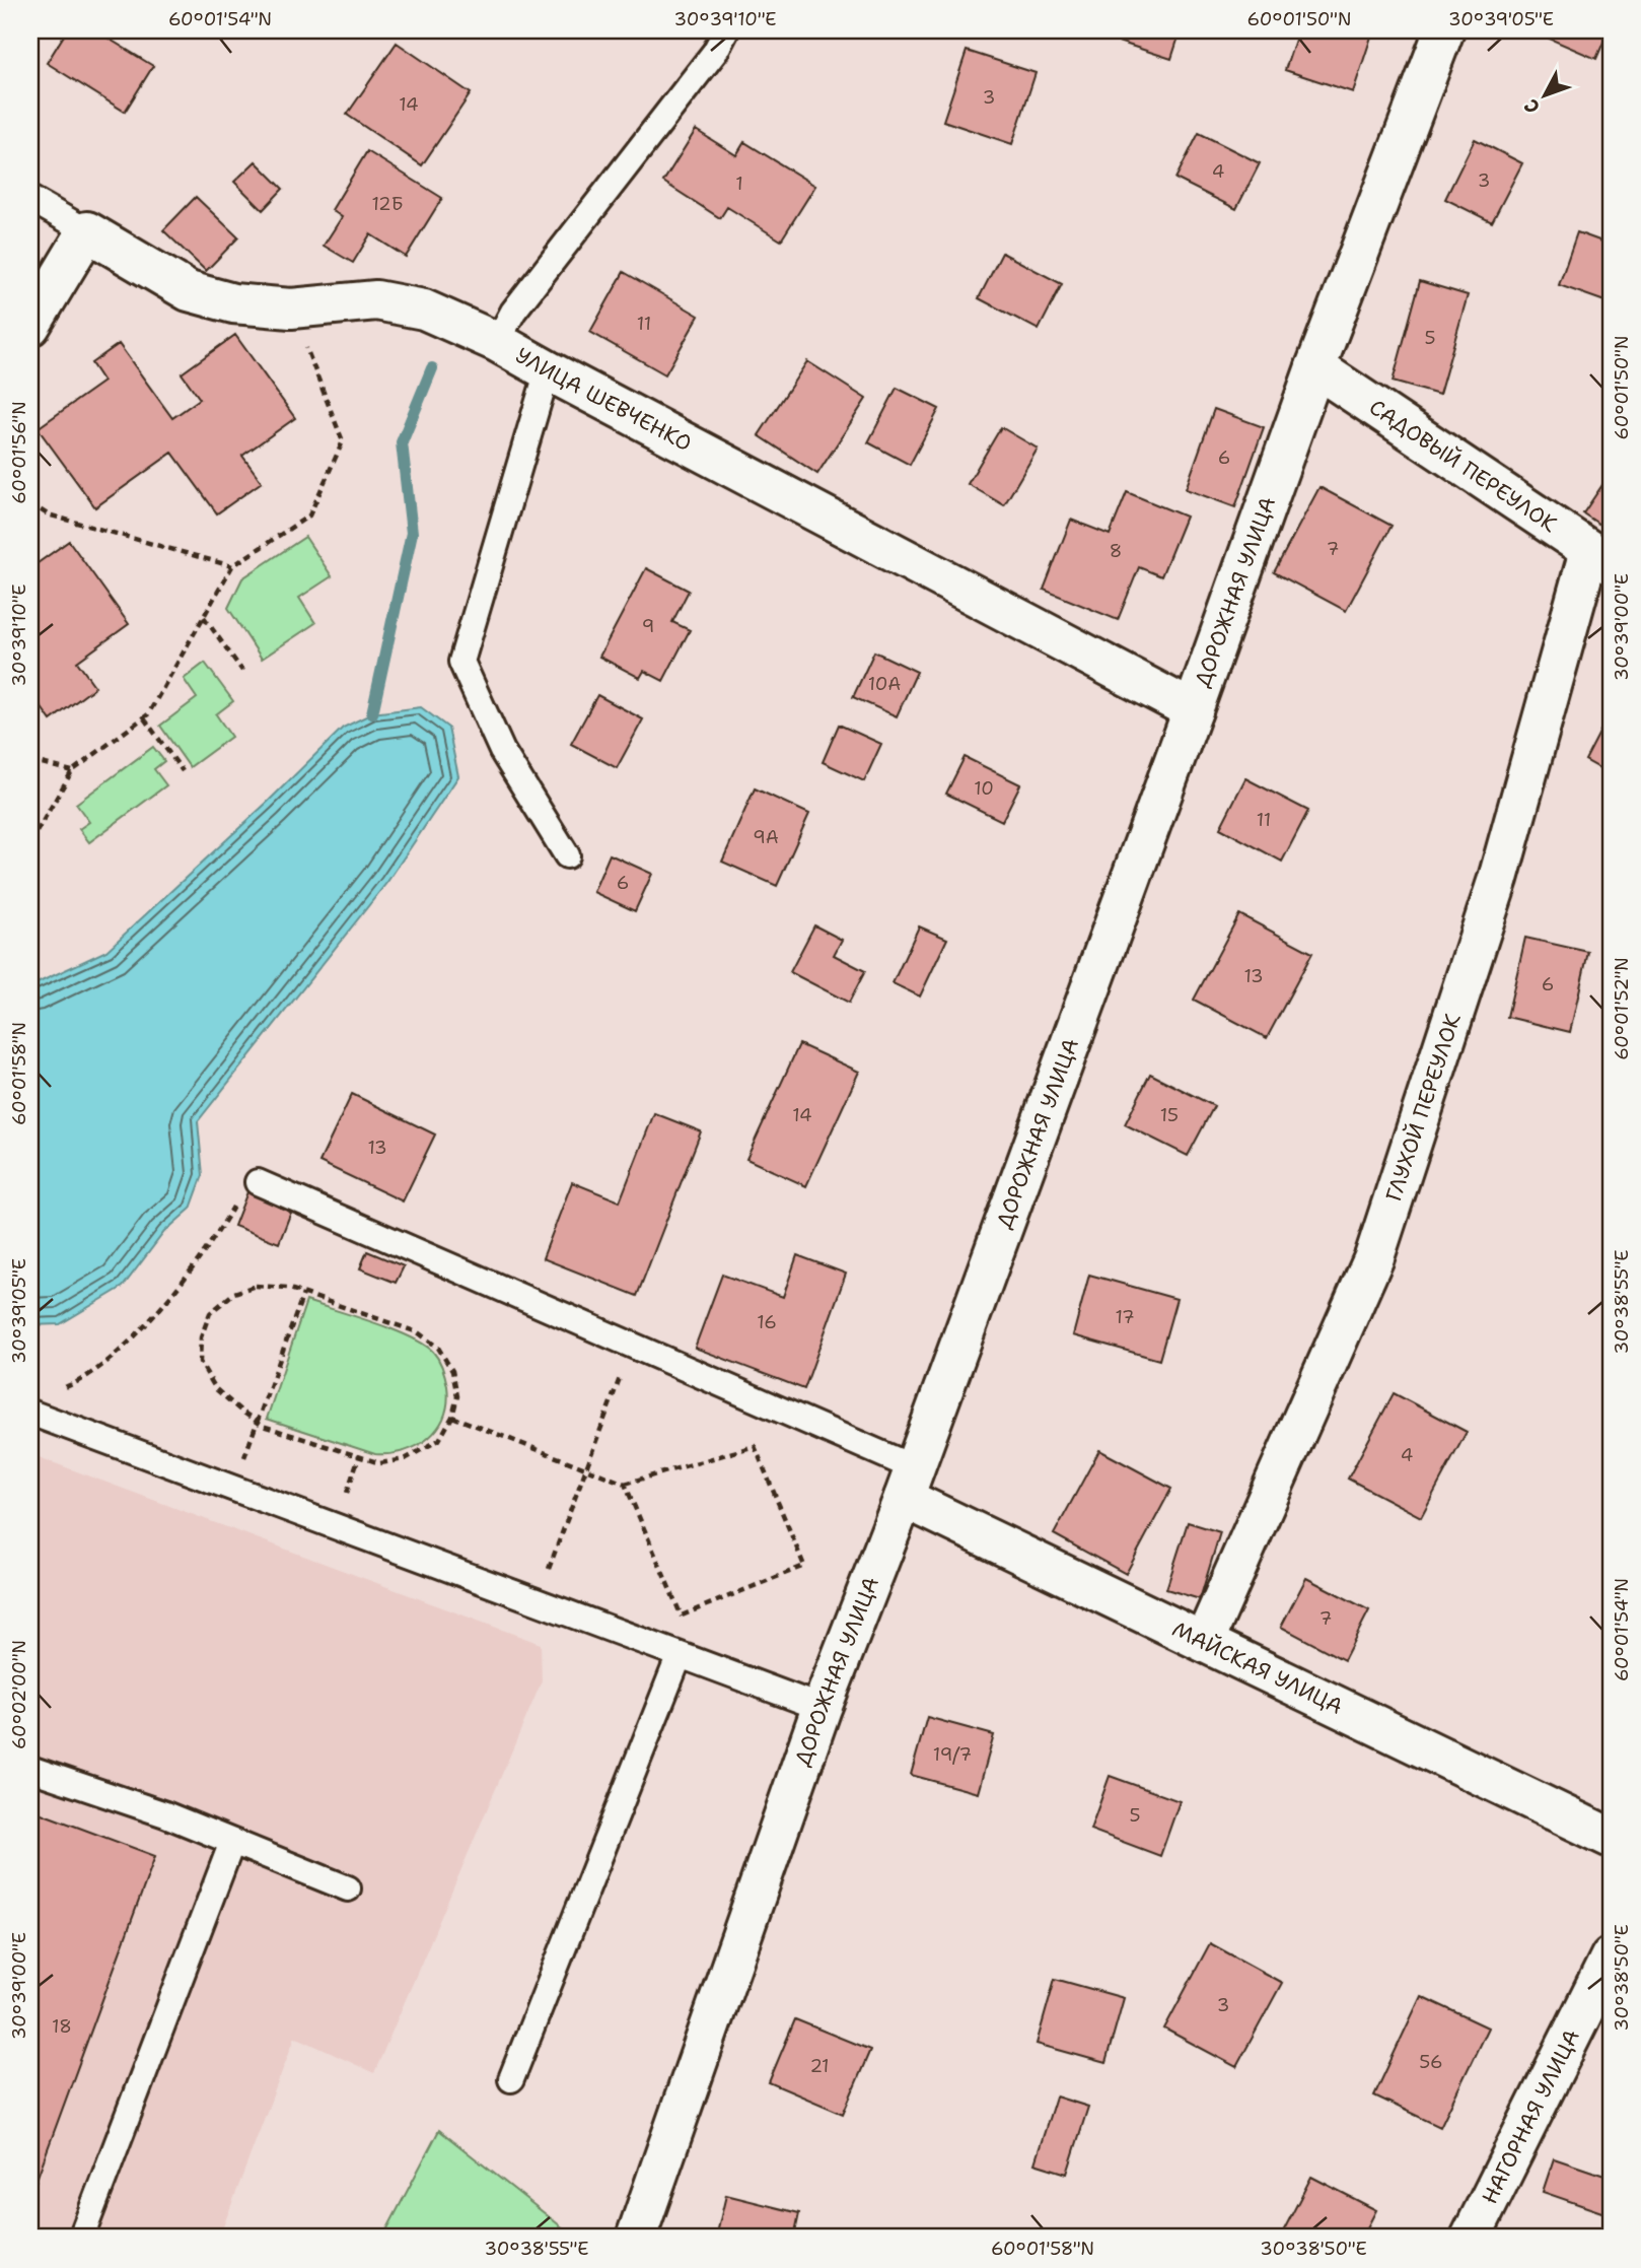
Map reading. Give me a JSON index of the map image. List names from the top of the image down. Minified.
{"streets":{"street":["УЛИЦА ШЕВЧЕНКО","САДОВЫЙ ПЕРЕУЛОК","ДОРОЖНАЯ УЛИЦА","ГЛУХОЙ ПЕРЕУЛОК","МАЙСКАЯ УЛИЦА","НАГОРНАЯ УЛИЦА"]},"crossings":[["УЛИЦА ШЕВЧЕНКО","ДОРОЖНАЯ УЛИЦА"],["САДОВЫЙ ПЕРЕУЛОК","ДОРОЖНАЯ УЛИЦА"],["САДОВЫЙ ПЕРЕУЛОК","ГЛУХОЙ ПЕРЕУЛОК"],["ДОРОЖНАЯ УЛИЦА","МАЙСКАЯ УЛИЦА"],["ГЛУХОЙ ПЕРЕУЛОК","МАЙСКАЯ УЛИЦА"]],"house_numbers":["3","14","4","3","1","12Б","11","5","6","7","8","9","10А","10","11","9А","6","13","6","14","15","13","17","16","4","7","19/7","5","3","18","56","21"],"north":"bottom left","coordinates":["60°01'54\"N","30°39'10\"E","60°01'50\"N","30°39'05\"E","60°01'56\"N","30°39'00\"E","60°01'52\"N","60°01'58\"N","30°38'55\"E","60°02'00\"N","30°38'50\"E"]}
